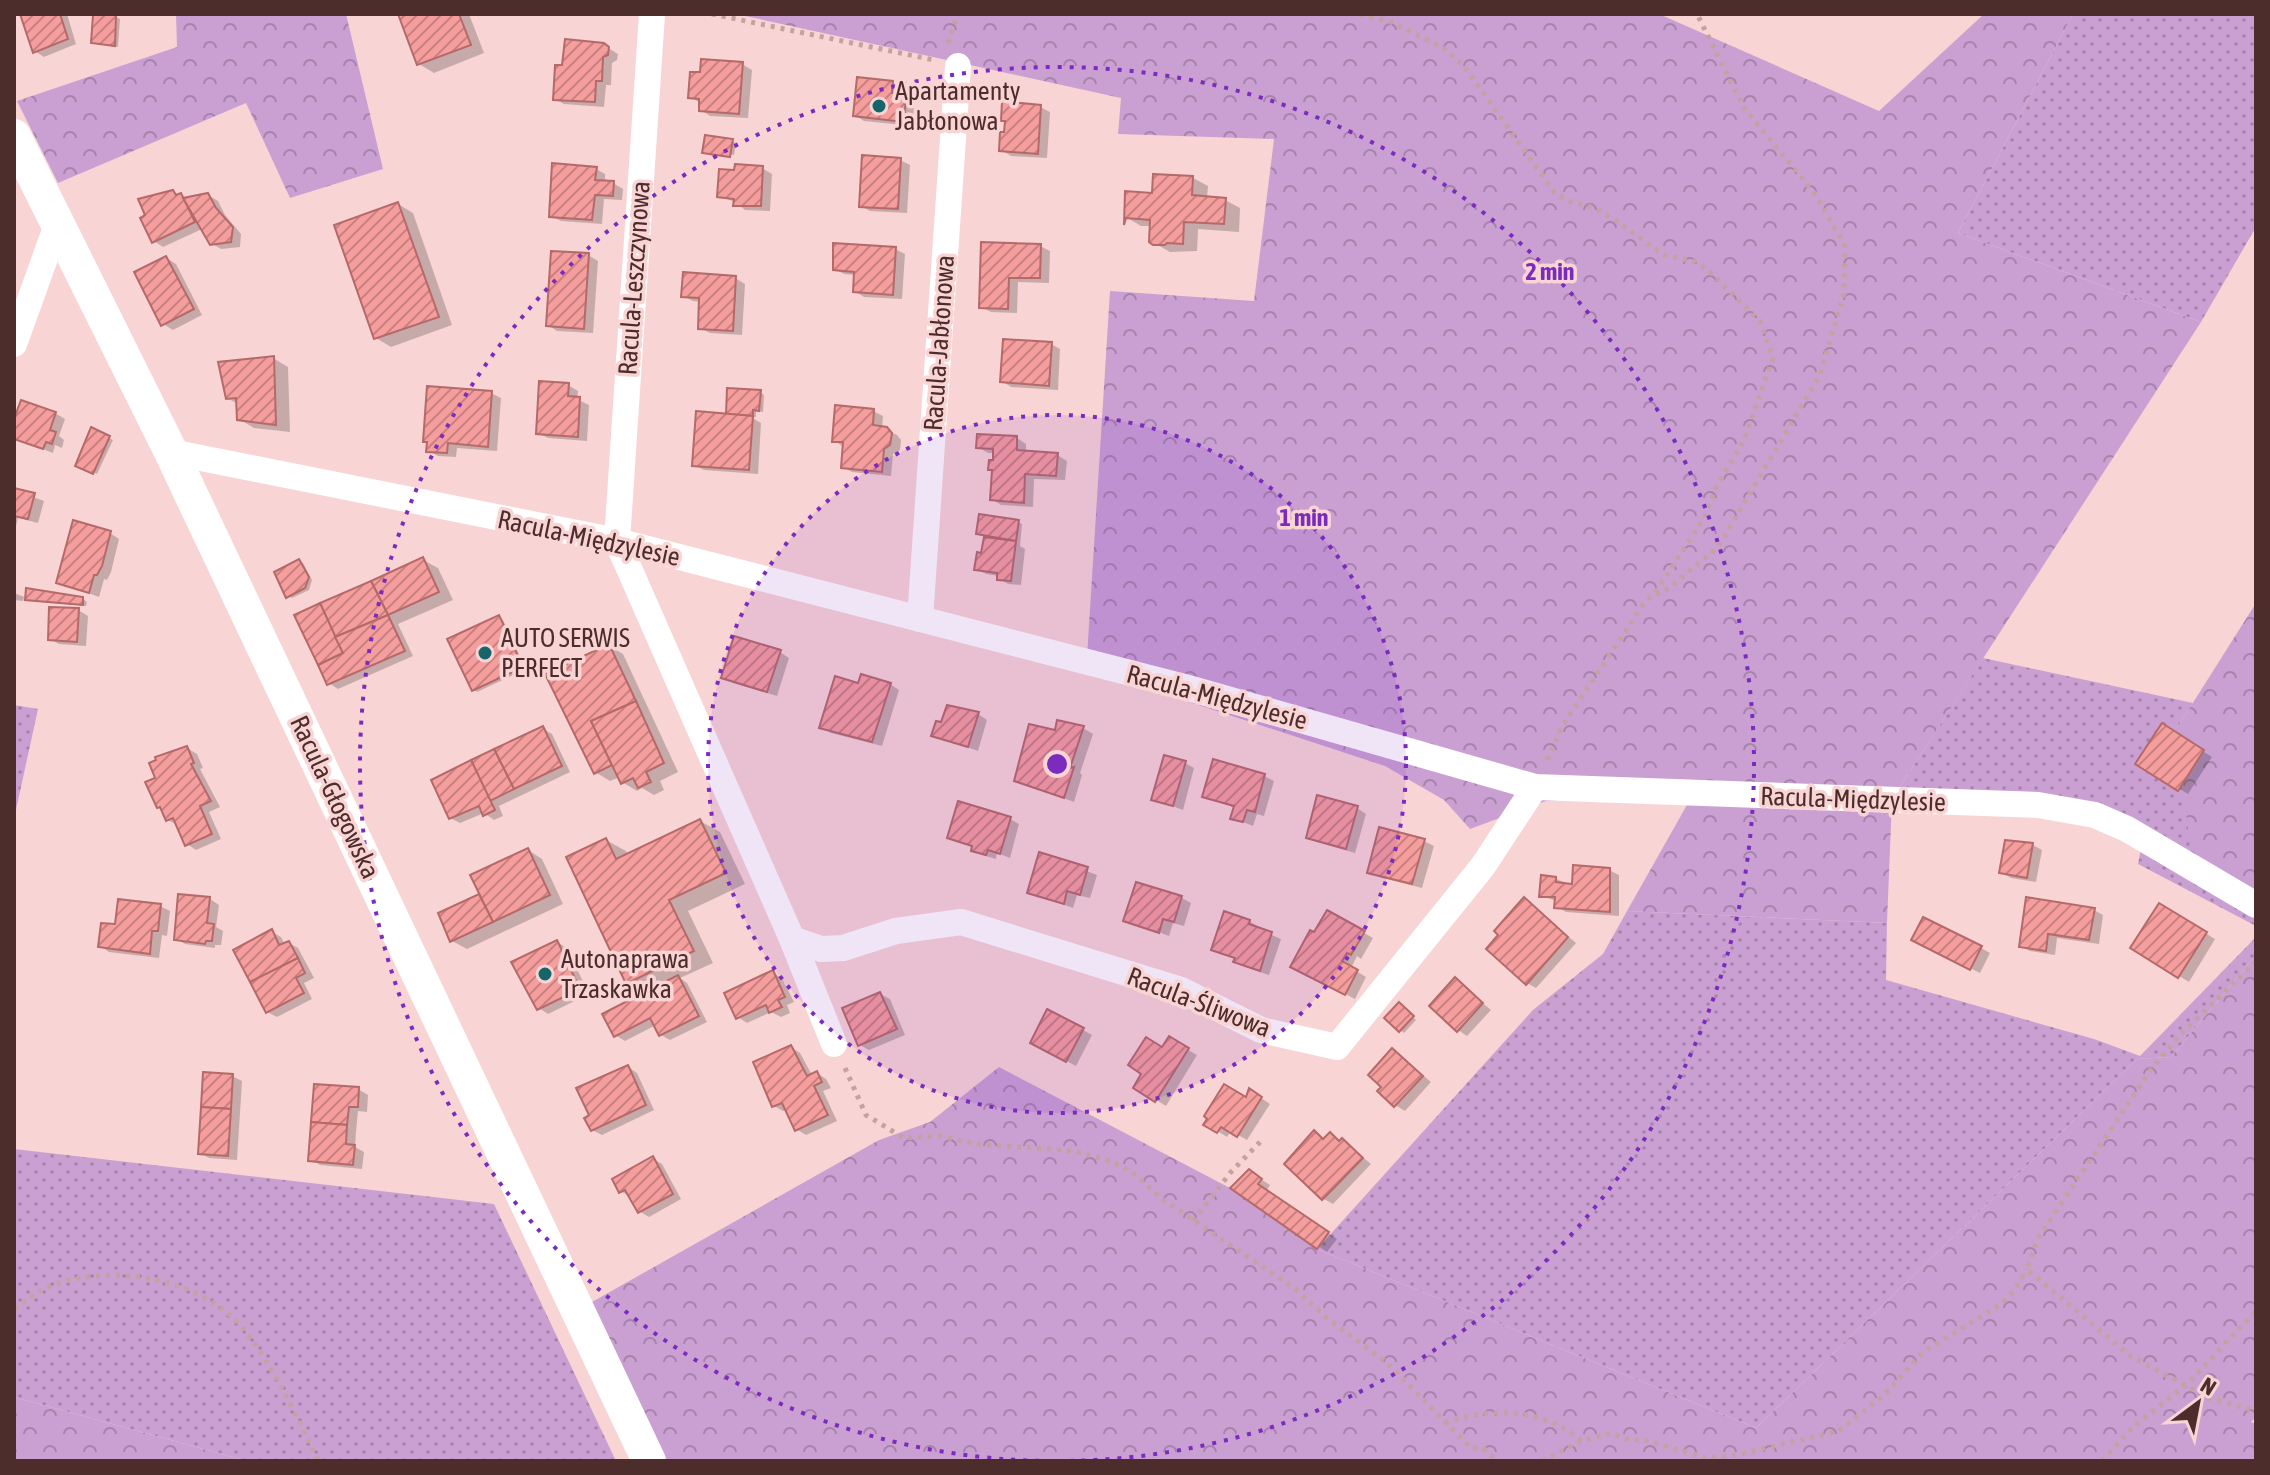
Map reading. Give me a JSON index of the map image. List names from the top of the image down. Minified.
{"streets":{"street":["Racula-Leszczynowa","Racula-Jabłonowa","Racula-Międzylesie","Racula-Głogowska","Racula-Śliwowa"]},"crossings":[["Racula-Leszczynowa","Racula-Międzylesie"],["Racula-Jabłonowa","Racula-Międzylesie"],["Racula-Międzylesie","Racula-Głogowska"],["Racula-Międzylesie","Racula-Śliwowa"]],"places":["Apartamenty Jabłonowa","AUTO SERWIS PERFECT","Autonaprawa Trzaskawka"],"north":"top right","rings":["2 min","1 min"]}
